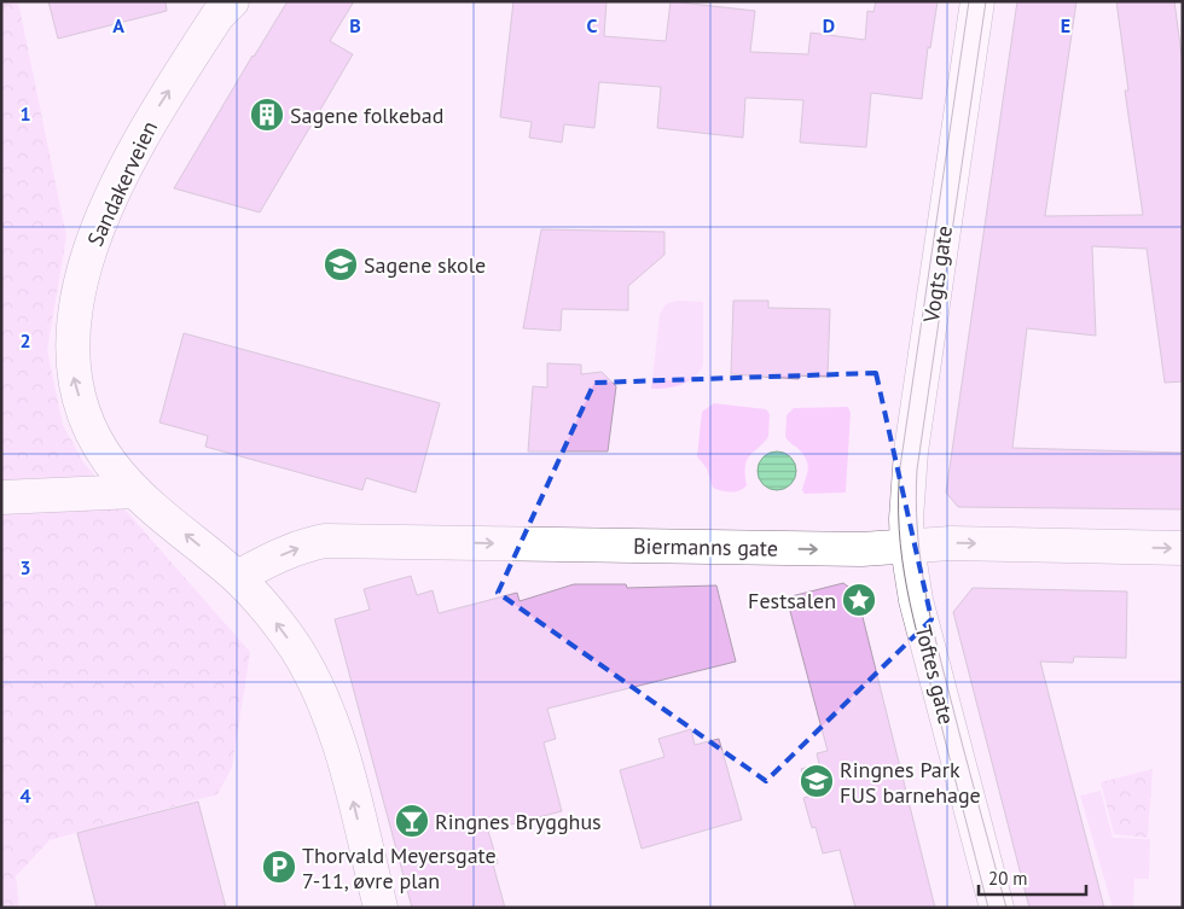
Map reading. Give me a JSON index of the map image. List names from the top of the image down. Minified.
{"streets":{"street":["Sandakerveien","Vogts gate","Biermanns gate","Toftes gate"]},"crossings":[["Sandakerveien","Biermanns gate"],["Vogts gate","Biermanns gate"],["Vogts gate","Toftes gate"],["Biermanns gate","Toftes gate"]],"one_way":["Sandakerveien","Biermanns gate"],"places":{"building":["Sagene folkebad"],"school or university":["Sagene skole","Ringnes Park FUS barnehage"],"place":["Festsalen"],"bar":["Ringnes Brygghus"],"parking":["Thorvald Meyersgate 7-11, øvre plan"]},"scale_bar":"20 m","grid":{"columns":["A","B","C","D","E"],"rows":["1","2","3","4"]}}
